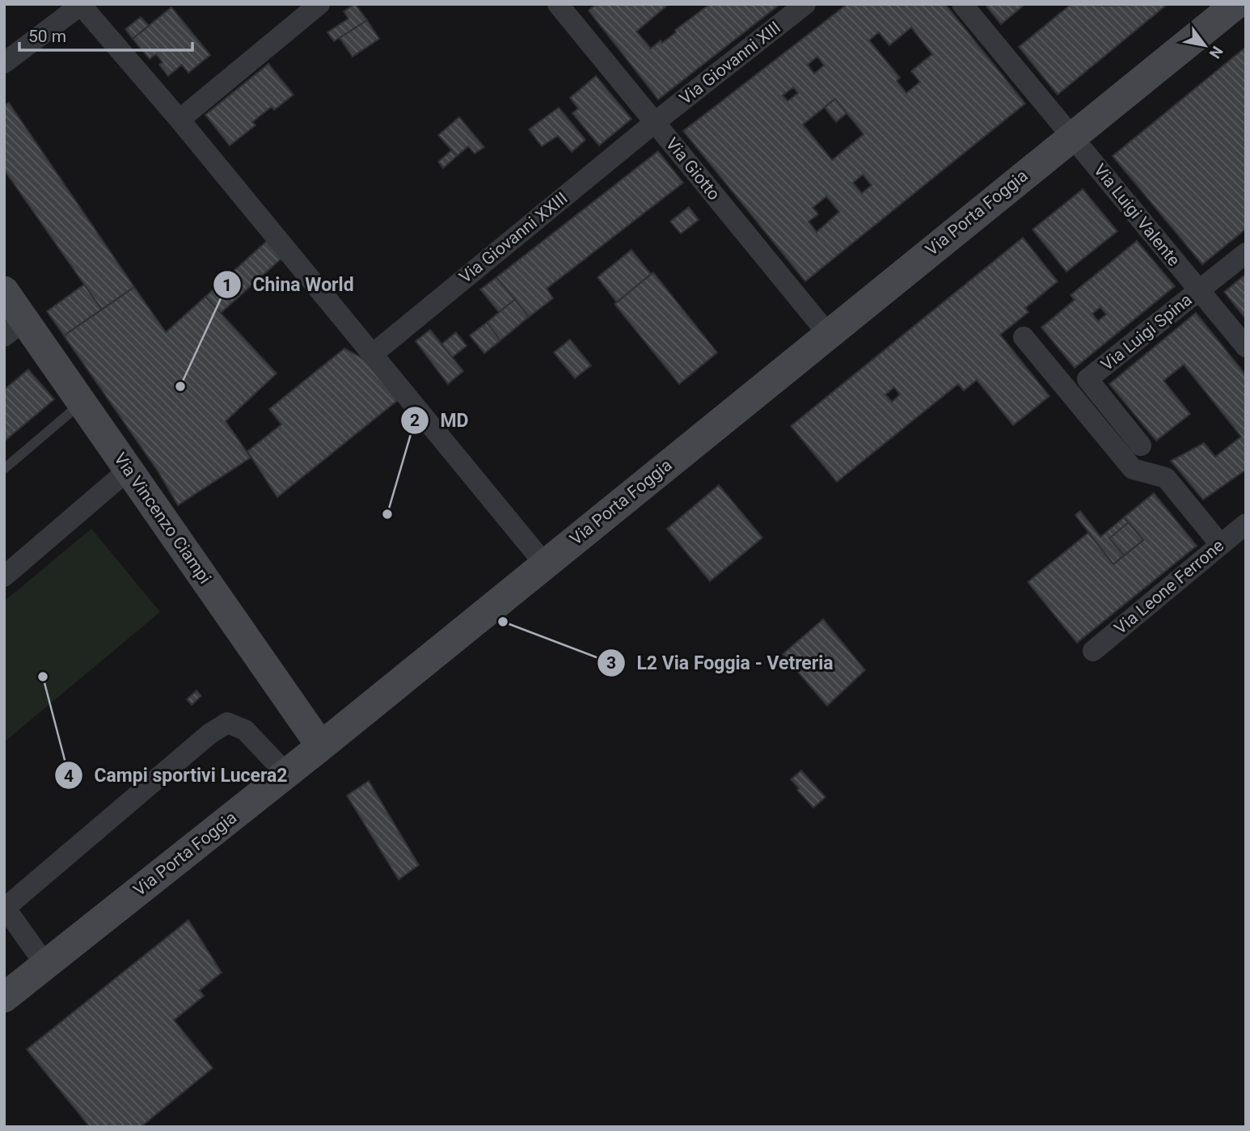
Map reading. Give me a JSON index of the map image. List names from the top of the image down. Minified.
{"streets":{"main road":["Via Porta Foggia","Via Vincenzo Ciampi"],"street":["Via Giovanni XIII","Via Giotto","Via Luigi Valente","Via Giovanni XXIII","Via Luigi Spina","Via Leone Ferrone"]},"crossings":[["Via Giovanni XIII","Via Giotto"],["Via Giovanni XIII","Via Giovanni XXIII"],["Via Giotto","Via Porta Foggia"],["Via Giotto","Via Giovanni XXIII"],["Via Porta Foggia","Via Luigi Valente"],["Via Porta Foggia","Via Vincenzo Ciampi"],["Via Luigi Valente","Via Luigi Spina"]],"places":["China World","MD","L2 Via Foggia - Vetreria","Campi sportivi Lucera2"],"scale_bar":"50 m","north":"bottom right"}
